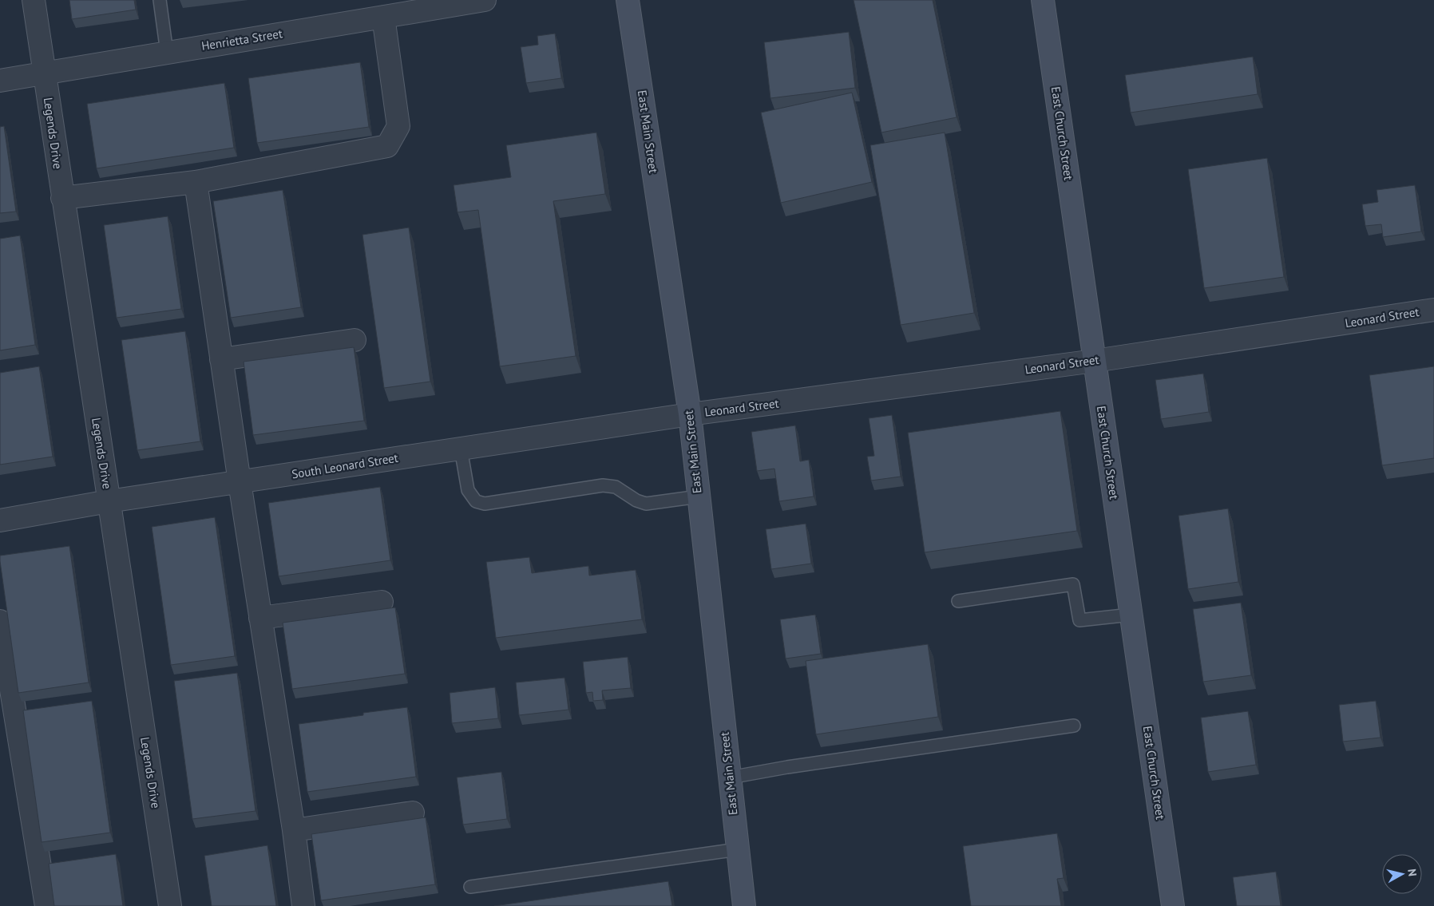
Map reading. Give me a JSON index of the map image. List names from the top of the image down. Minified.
{"streets":{"main road":["East Main Street","East Church Street"],"street":["Henrietta Street","Legends Drive","Leonard Street","South Leonard Street"]},"crossings":[["Henrietta Street","Legends Drive"],["East Main Street","Leonard Street"],["East Main Street","South Leonard Street"],["Legends Drive","South Leonard Street"],["East Church Street","Leonard Street"],["Leonard Street","South Leonard Street"]],"north":"right"}
